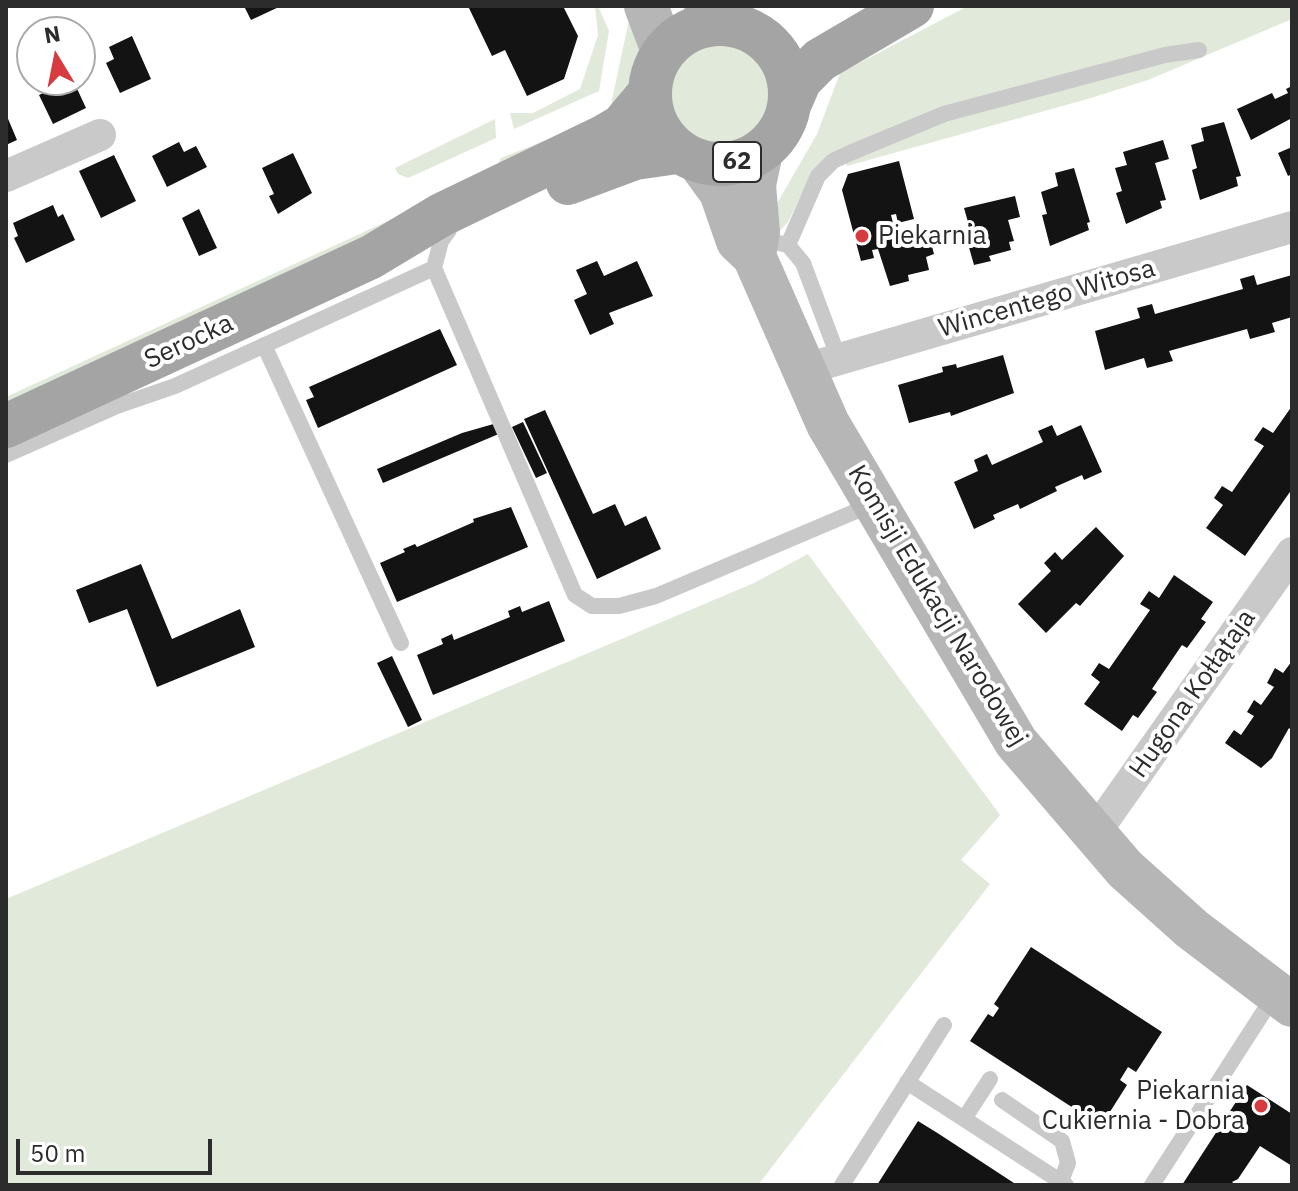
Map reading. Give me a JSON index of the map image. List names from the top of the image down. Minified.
{"streets":{"main road":["62","Serocka"],"street":["Wincentego Witosa","Komisji Edukacji Narodowej","Hugona Kołłątaja"]},"crossings":[["62","Serocka"],["62","Komisji Edukacji Narodowej"],["Wincentego Witosa","Komisji Edukacji Narodowej"],["Serocka","Komisji Edukacji Narodowej"],["Komisji Edukacji Narodowej","Hugona Kołłątaja"]],"places":["Piekarnia","Piekarnia Cukiernia - Dobra"],"scale_bar":"50 m","north":"top"}
